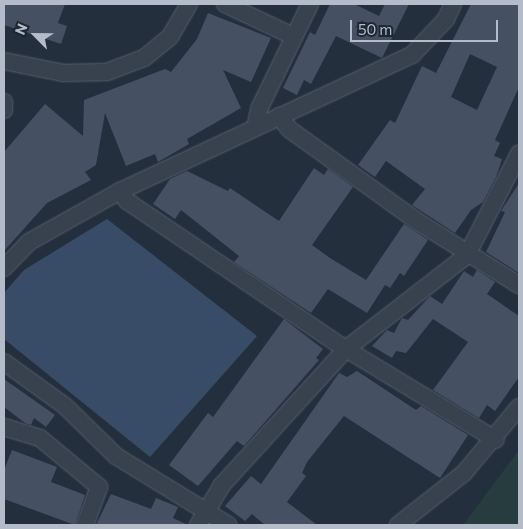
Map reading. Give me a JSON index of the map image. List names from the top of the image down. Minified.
{"scale_bar":"50 m","north":"top left"}
